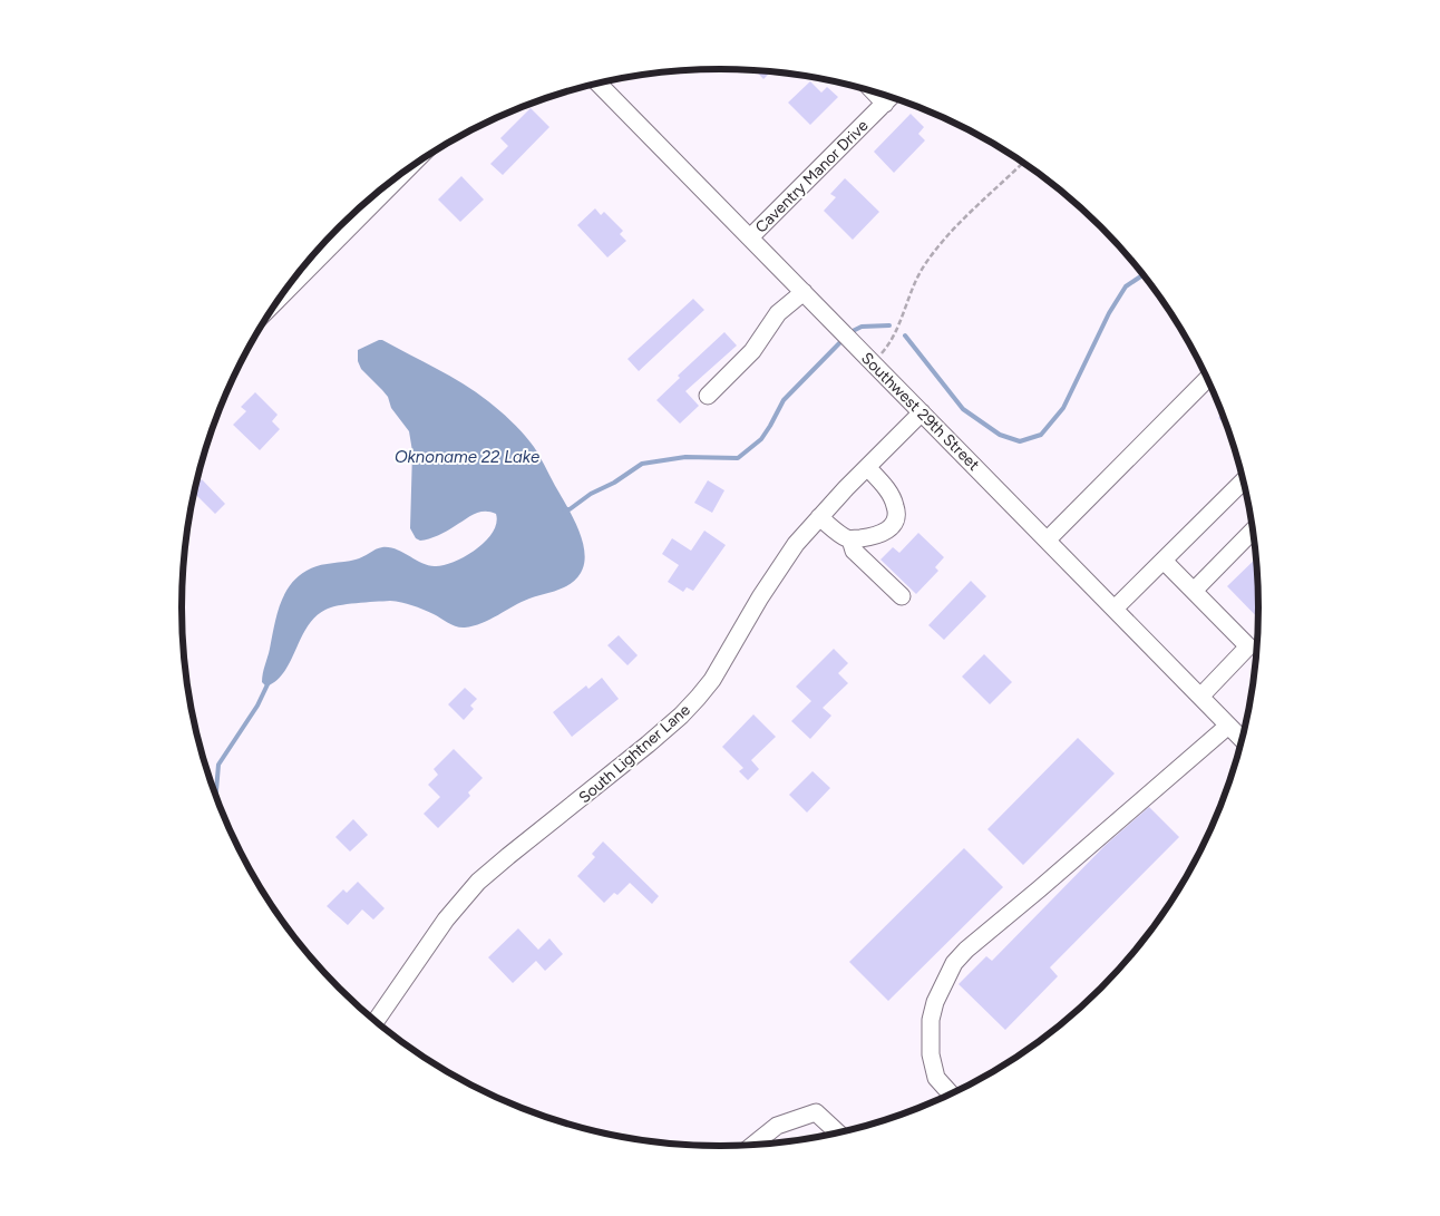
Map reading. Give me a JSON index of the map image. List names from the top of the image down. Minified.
{"streets":{"street":["Caventry Manor Drive","Southwest 29th Street","South Lightner Lane"]},"crossings":[["Caventry Manor Drive","Southwest 29th Street"],["Southwest 29th Street","South Lightner Lane"]],"water":["Oknoname 22 Lake"]}
